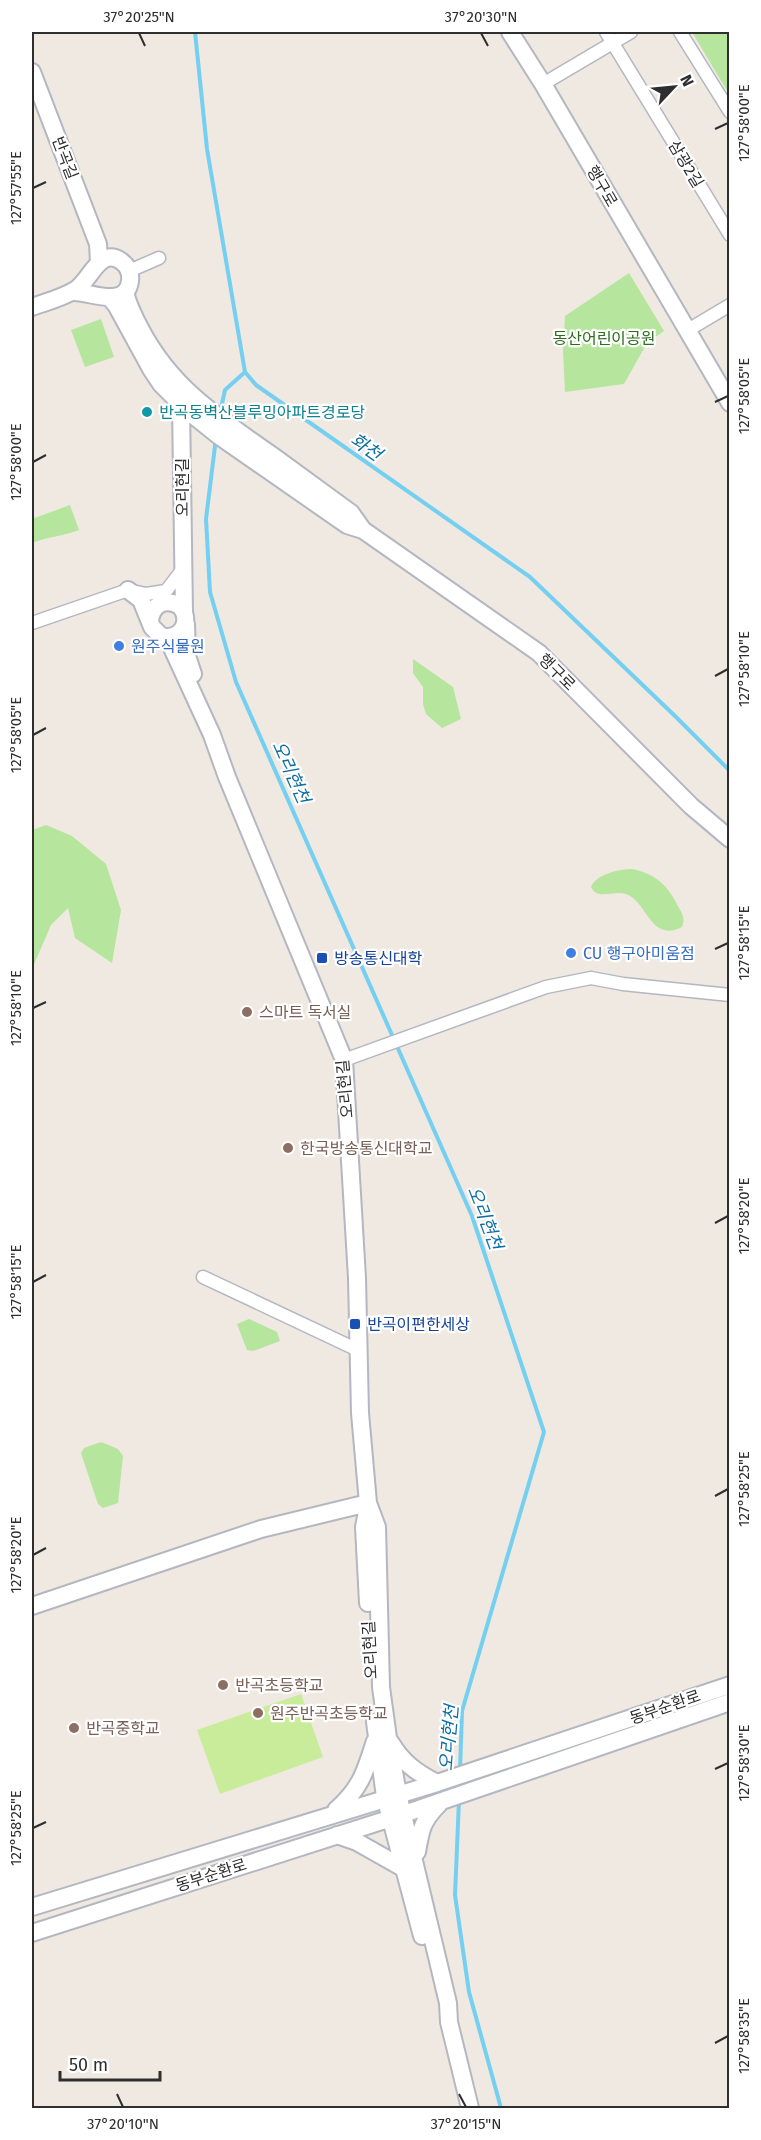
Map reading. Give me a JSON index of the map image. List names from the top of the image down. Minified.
{"streets":{"street":["반곡길","삼광2길","행구로","오리현길","동부순환로"]},"crossings":[["행구로","오리현길"],["오리현길","동부순환로"]],"water":["화천","오리현천"],"parks":["동산어린이공원"],"places":{"other":["반곡동벽산블루밍아파트경로당","원주식물원","CU 행구아미움점","스마트 독서실","한국방송통신대학교","반곡초등학교","원주반곡초등학교","반곡중학교"],"transit":["방송통신대학","반곡이편한세상"]},"scale_bar":"50 m","north":"top right","coordinates":["37°20'25\"N","37°20'30\"N","127°58'00\"E","127°57'55\"E","127°58'05\"E","127°58'10\"E","127°58'15\"E","127°58'20\"E","127°58'25\"E","127°58'30\"E","127°58'35\"E","37°20'10\"N","37°20'15\"N"]}
